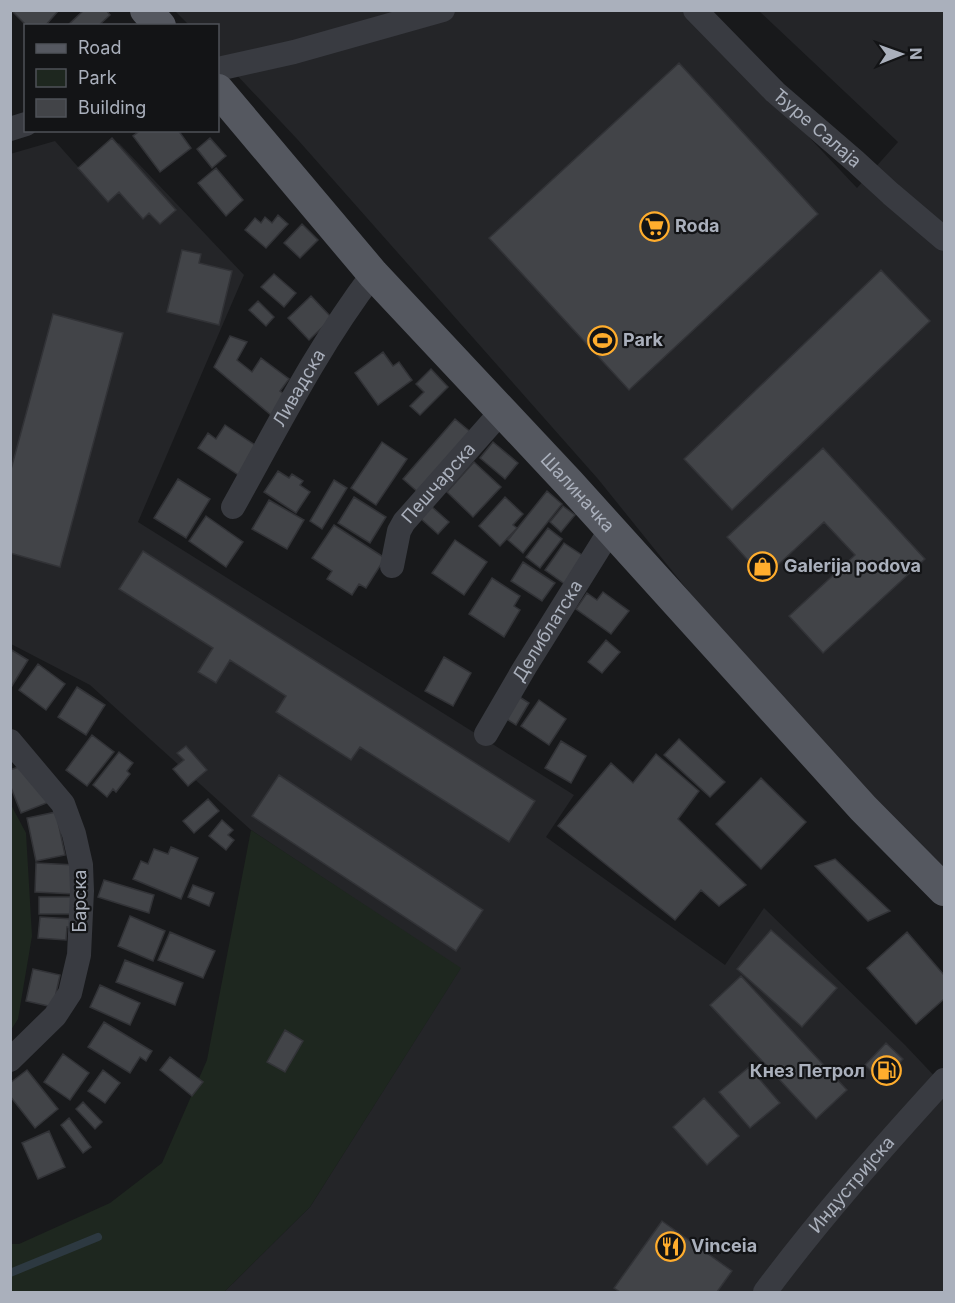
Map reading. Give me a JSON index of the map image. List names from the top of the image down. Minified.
{"streets":{"main road":["Шалиначка"],"street":["Ђуре Салаја","Ливадска","Пешчарска","Делиблатска","Барска","Индустријска"]},"crossings":[["Ливадска","Шалиначка"],["Пешчарска","Шалиначка"],["Шалиначка","Делиблатска"]],"places":{"supermarket":["Roda"],"sports":["Park"],"shop":["Galerija podova"],"fuel station":["Кнез Петрол"],"restaurant":["Vinceia"]},"legend":["Road","Park","Building"],"north":"right"}
